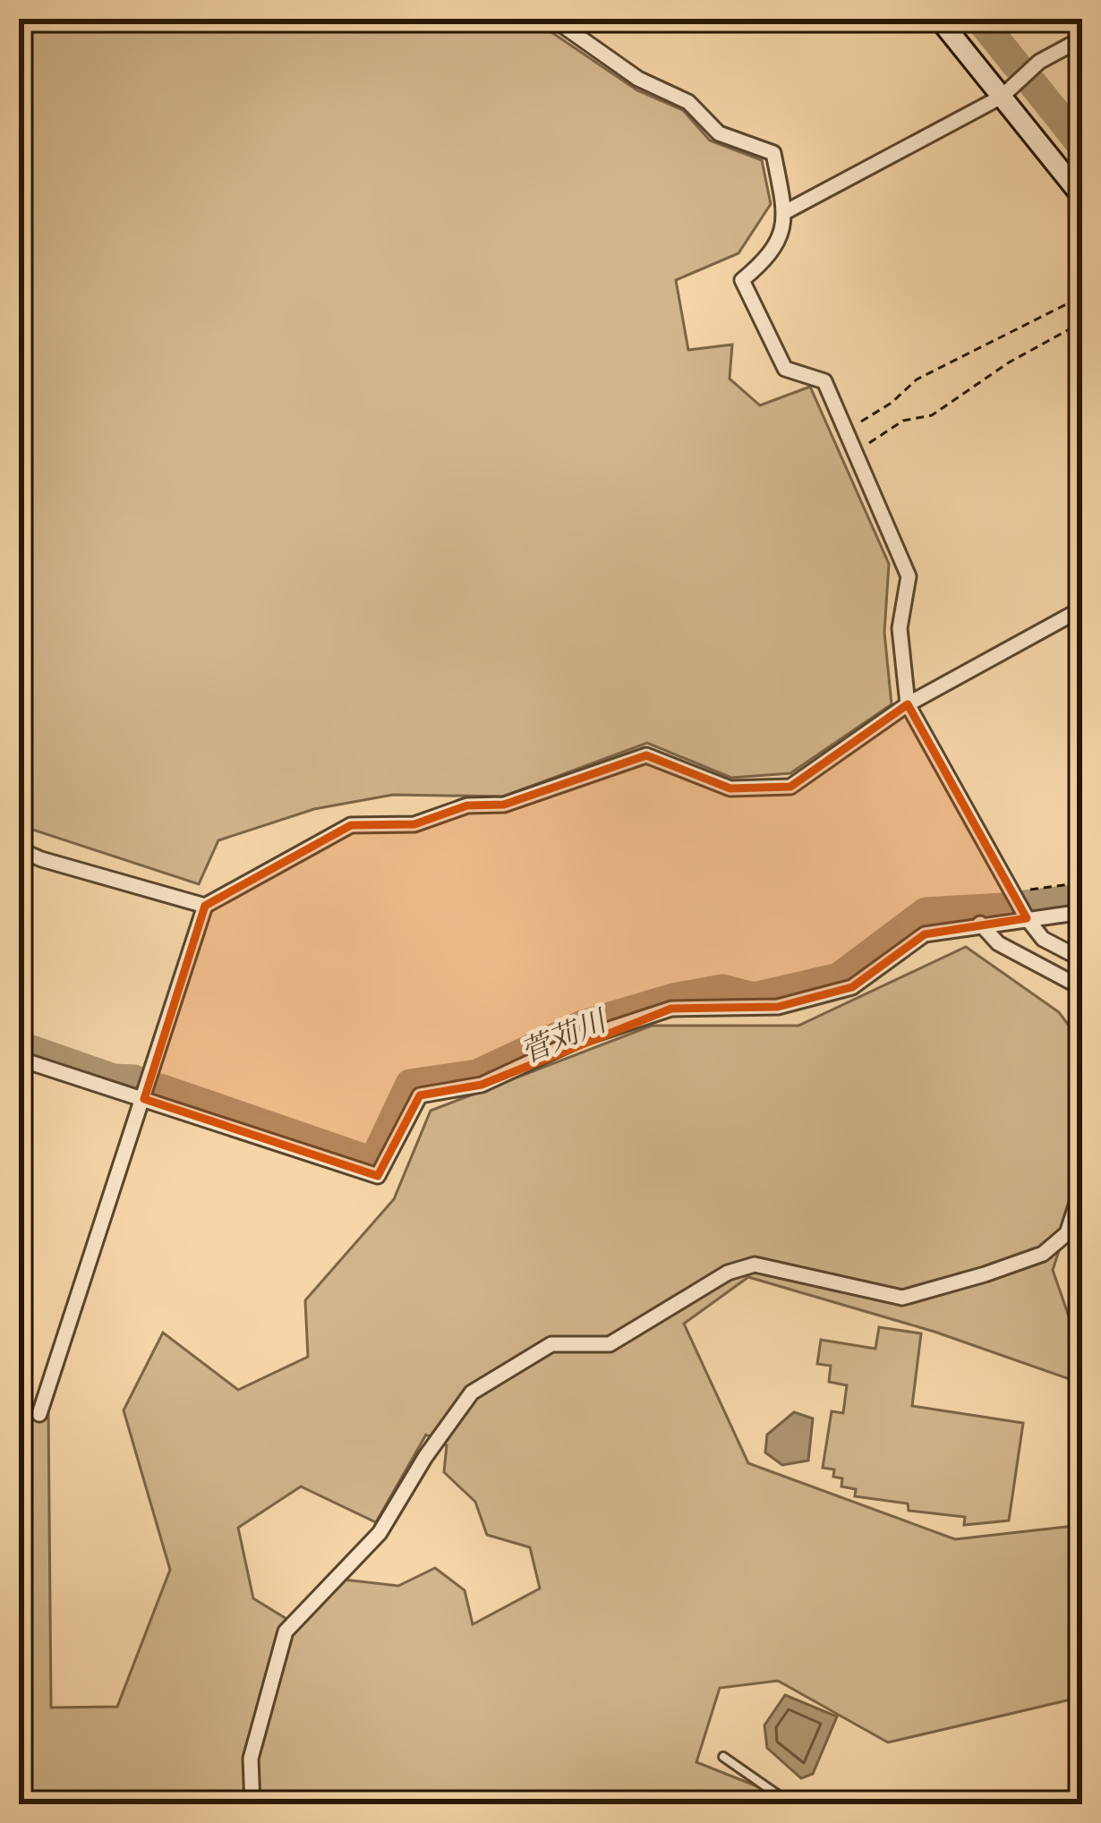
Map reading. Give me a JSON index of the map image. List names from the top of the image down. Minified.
{"water":["菅苅川"]}
